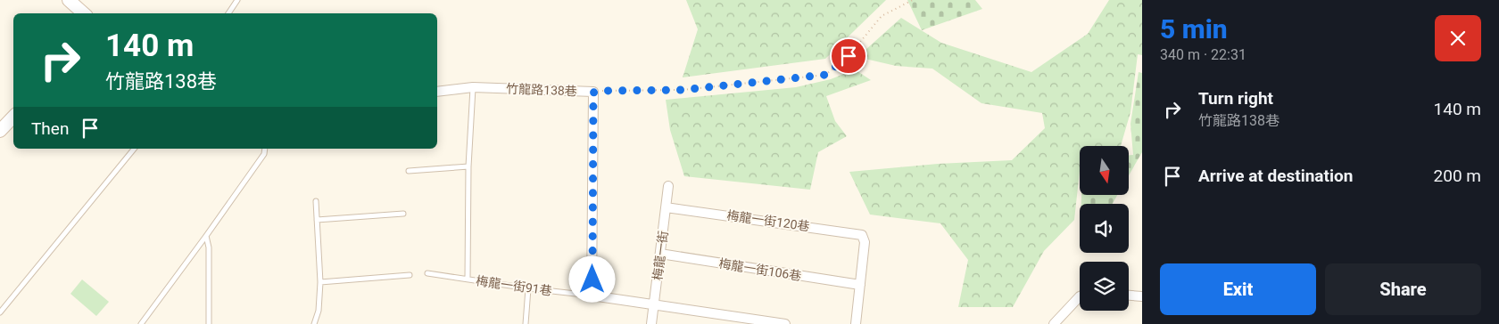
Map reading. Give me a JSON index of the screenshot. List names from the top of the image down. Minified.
{"streets":{"street":["竹龍路138巷","梅龍一街120巷","梅龍一街","梅龍一街106巷","梅龍一街91巷"]},"crossings":[["梅龍一街120巷","梅龍一街"],["梅龍一街120巷","梅龍一街106巷"],["梅龍一街","梅龍一街106巷"],["梅龍一街","梅龍一街91巷"]],"north":"bottom","page":{"heading":["5 min","340 m · 22:31"],"turn":["140 m","竹龍路138巷"],"list":[{"name":"Turn right","note":"竹龍路138巷","value":"140 m"},{"name":"Arrive at destination","value":"200 m"}],"then":"Then","buttons":["Exit","Share"]}}
